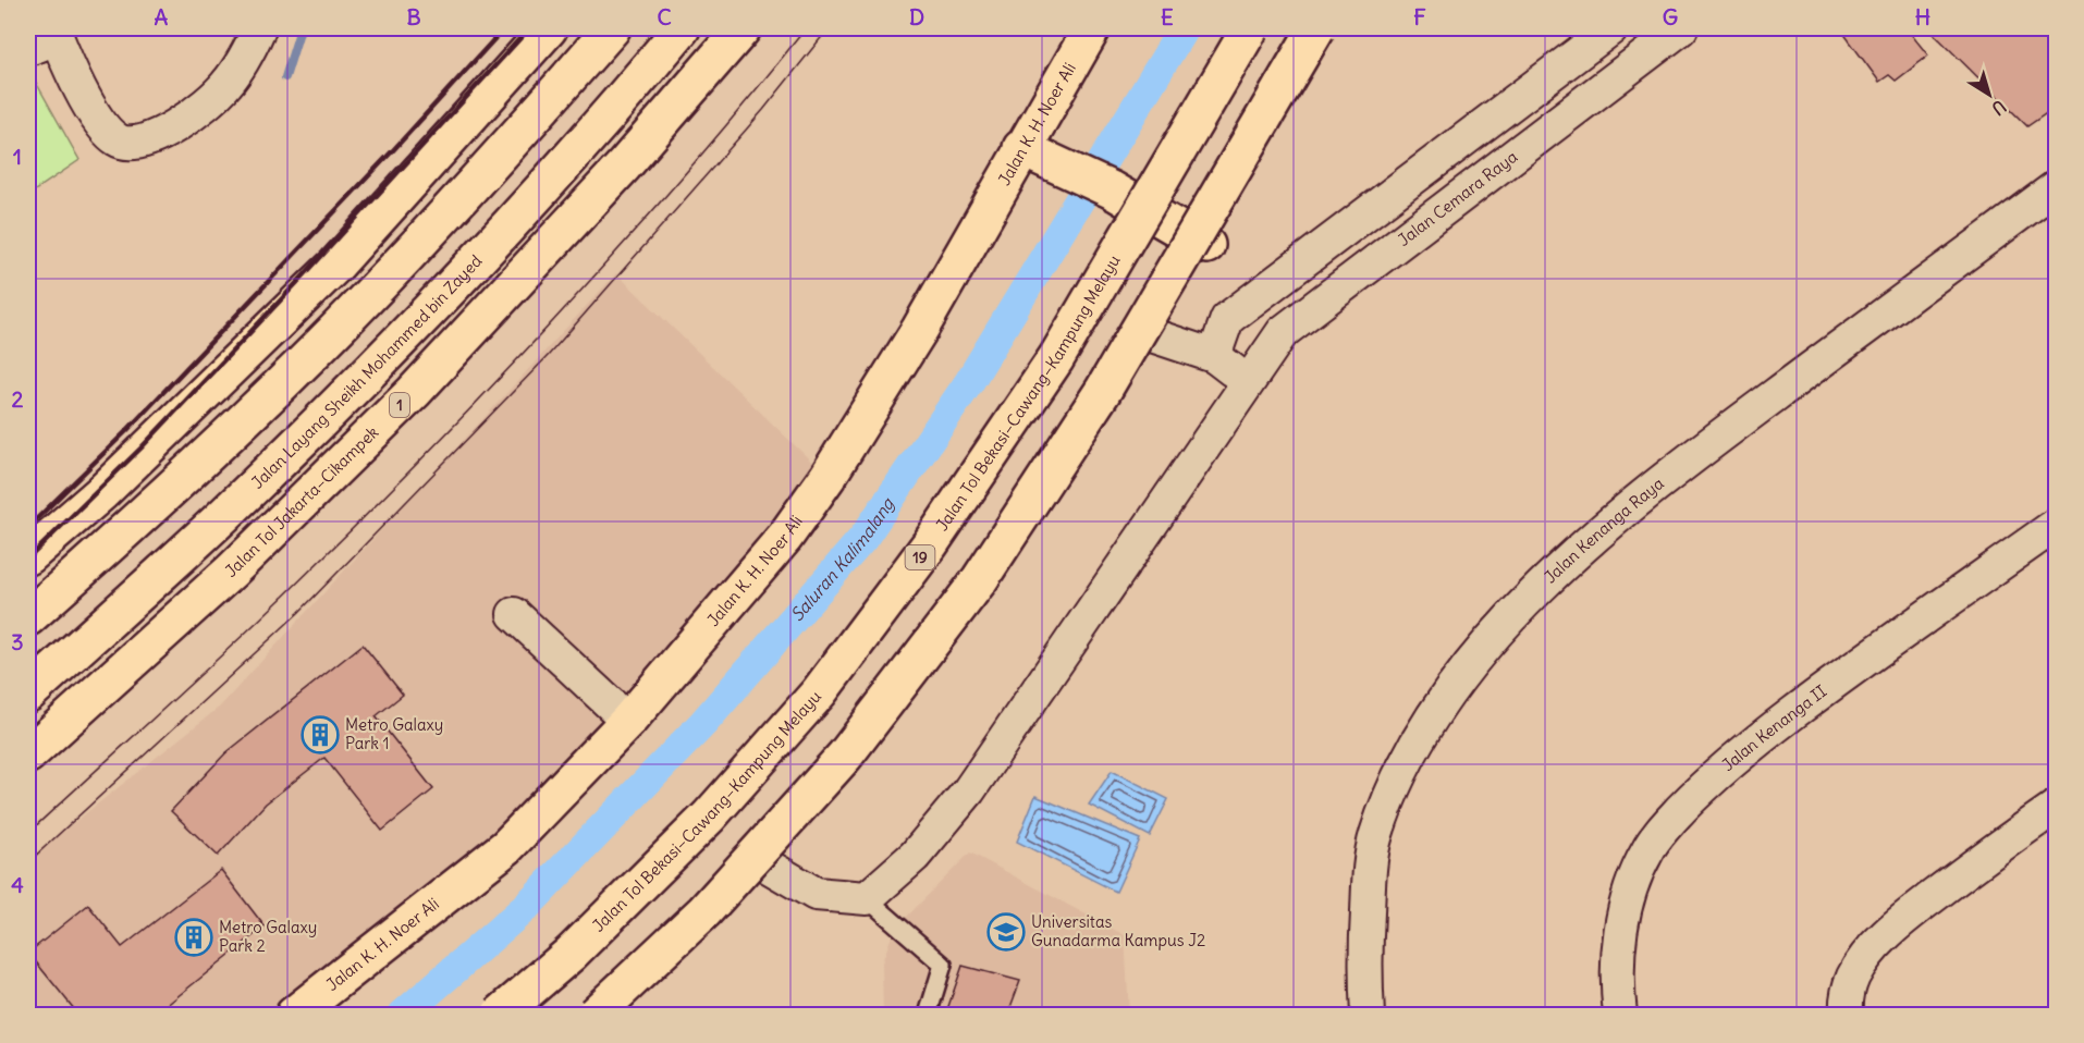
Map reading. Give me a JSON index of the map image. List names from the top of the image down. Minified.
{"streets":{"main road":["Jalan K. H. Noer Ali","Jalan Layang Sheikh Mohammed bin Zayed","Jalan Tol Bekasi–Cawang–Kampung Melayu","1","Jalan Tol Jakarta–Cikampek","19"],"street":["Jalan Cemara Raya","Jalan Kenanga Raya","Jalan Kenanga II"]},"water":["Saluran Kalimalang"],"places":{"building":["Metro Galaxy Park 1","Metro Galaxy Park 2"],"school or university":["Universitas Gunadarma Kampus J2"]},"north":"bottom right","grid":{"columns":["A","B","C","D","E","F","G","H"],"rows":["1","2","3","4"]}}
